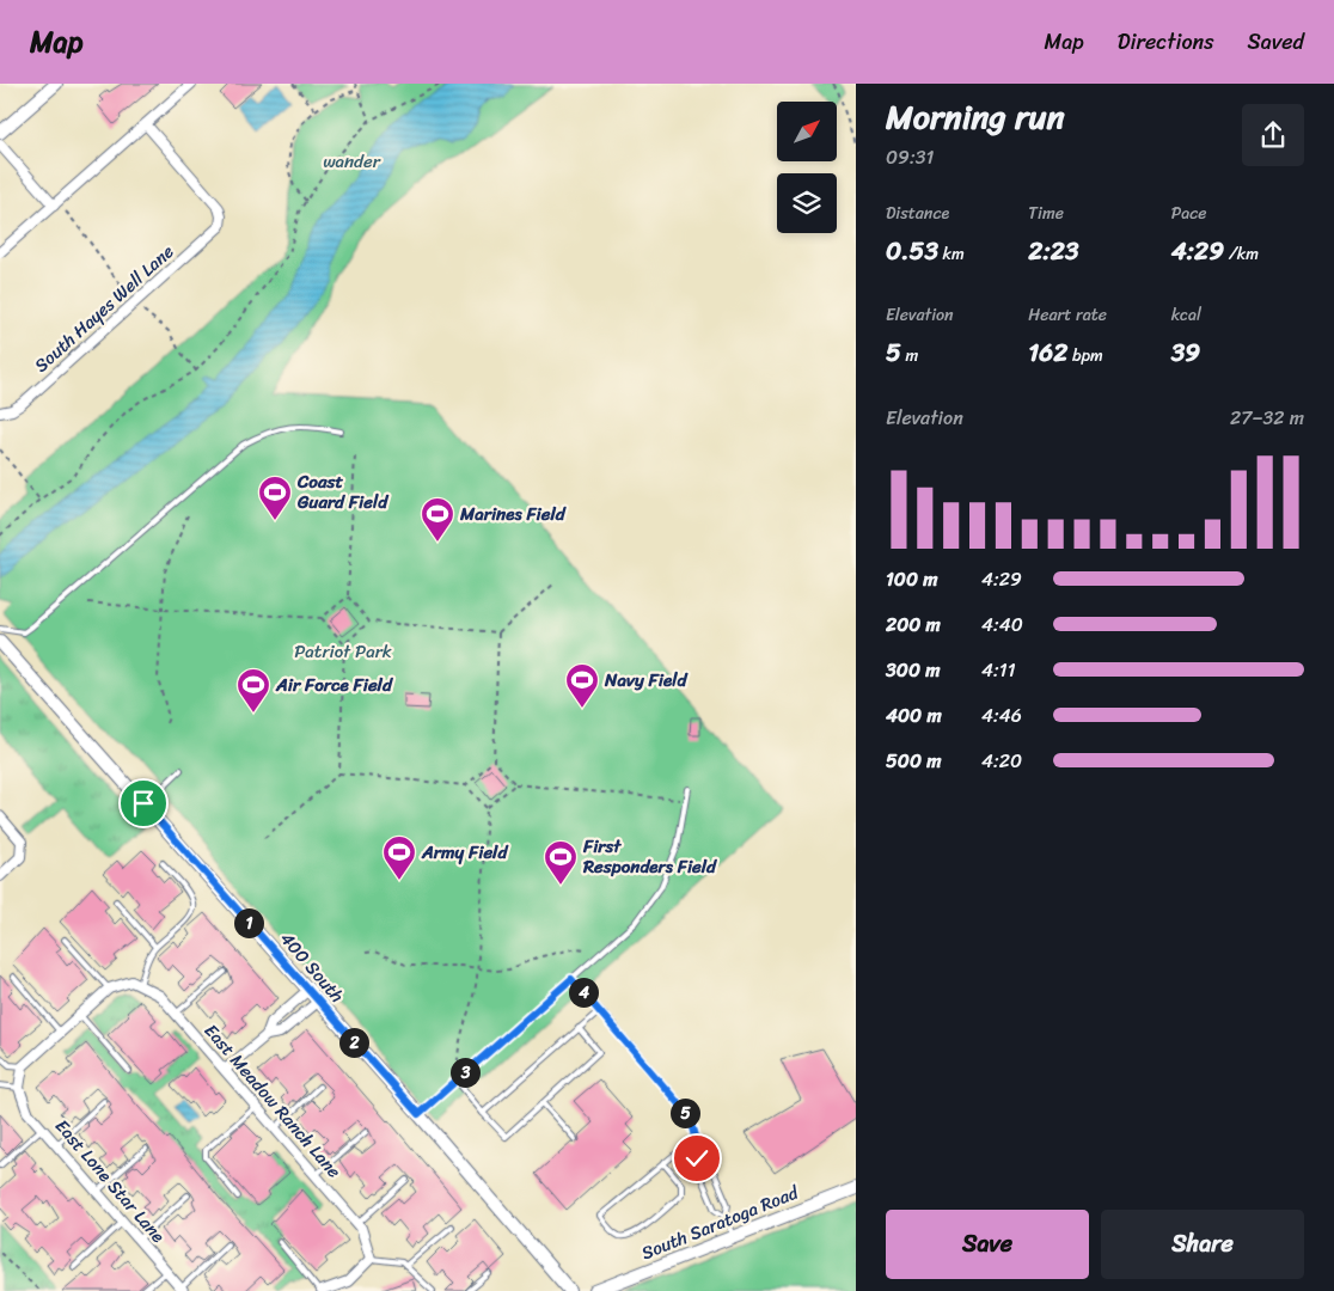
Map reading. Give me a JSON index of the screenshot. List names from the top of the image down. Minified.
{"streets":{"street":["South Hayes Well Lane","400 South","East Meadow Ranch Lane","East Lone Star Lane","South Saratoga Road"]},"parks":["wander","Patriot Park"],"places":{"sports":["Coast Guard Field","Marines Field","Navy Field","Air Force Field","Army Field","First Responders Field"]},"north":"top right","page":{"header":"Map","nav":["Map","Directions","Saved"],"heading":["Morning run","09:31"],"stats":[["Distance","0.53 km"],["Time","2:23"],["Pace","4:29 /km"],["Elevation","5 m"],["Heart rate","162 bpm"],["kcal","39"]],"chart":["Elevation","27–32 m"],"list":[{"name":"100 m","note":"4:29"},{"name":"200 m","note":"4:40"},{"name":"300 m","note":"4:11"},{"name":"400 m","note":"4:46"},{"name":"500 m","note":"4:20"}],"pins":["1","4","2","3","5"],"buttons":["Save","Share"]}}
